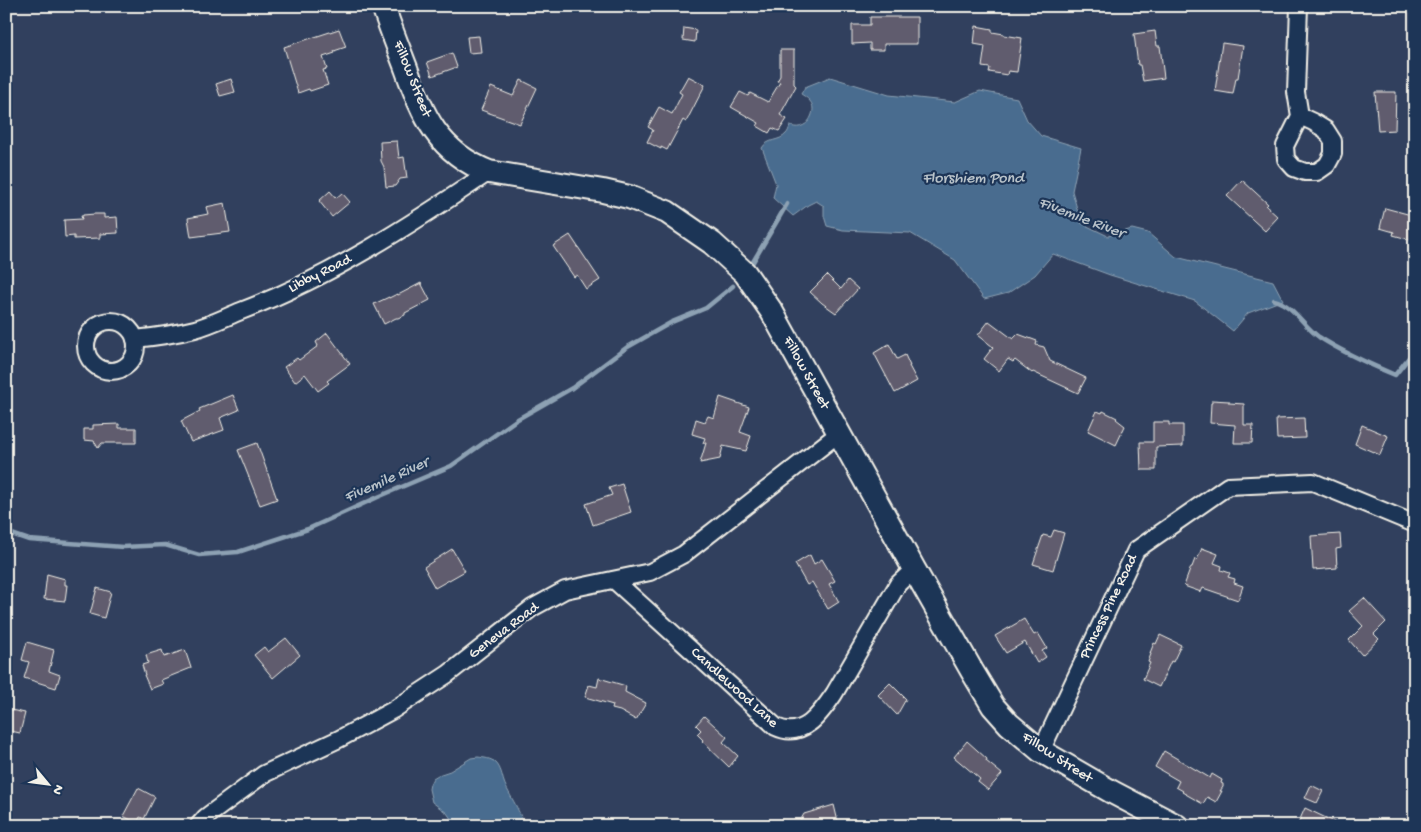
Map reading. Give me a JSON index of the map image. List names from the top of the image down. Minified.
{"streets":{"main road":["Fillow Street"],"street":["Libby Road","Princess Pine Road","Geneva Road","Candlewood Lane"]},"crossings":[["Fillow Street","Libby Road"],["Fillow Street","Princess Pine Road"],["Fillow Street","Geneva Road"],["Fillow Street","Candlewood Lane"],["Geneva Road","Candlewood Lane"]],"water":["Florshiem Pond","Fivemile River"],"north":"bottom right"}
